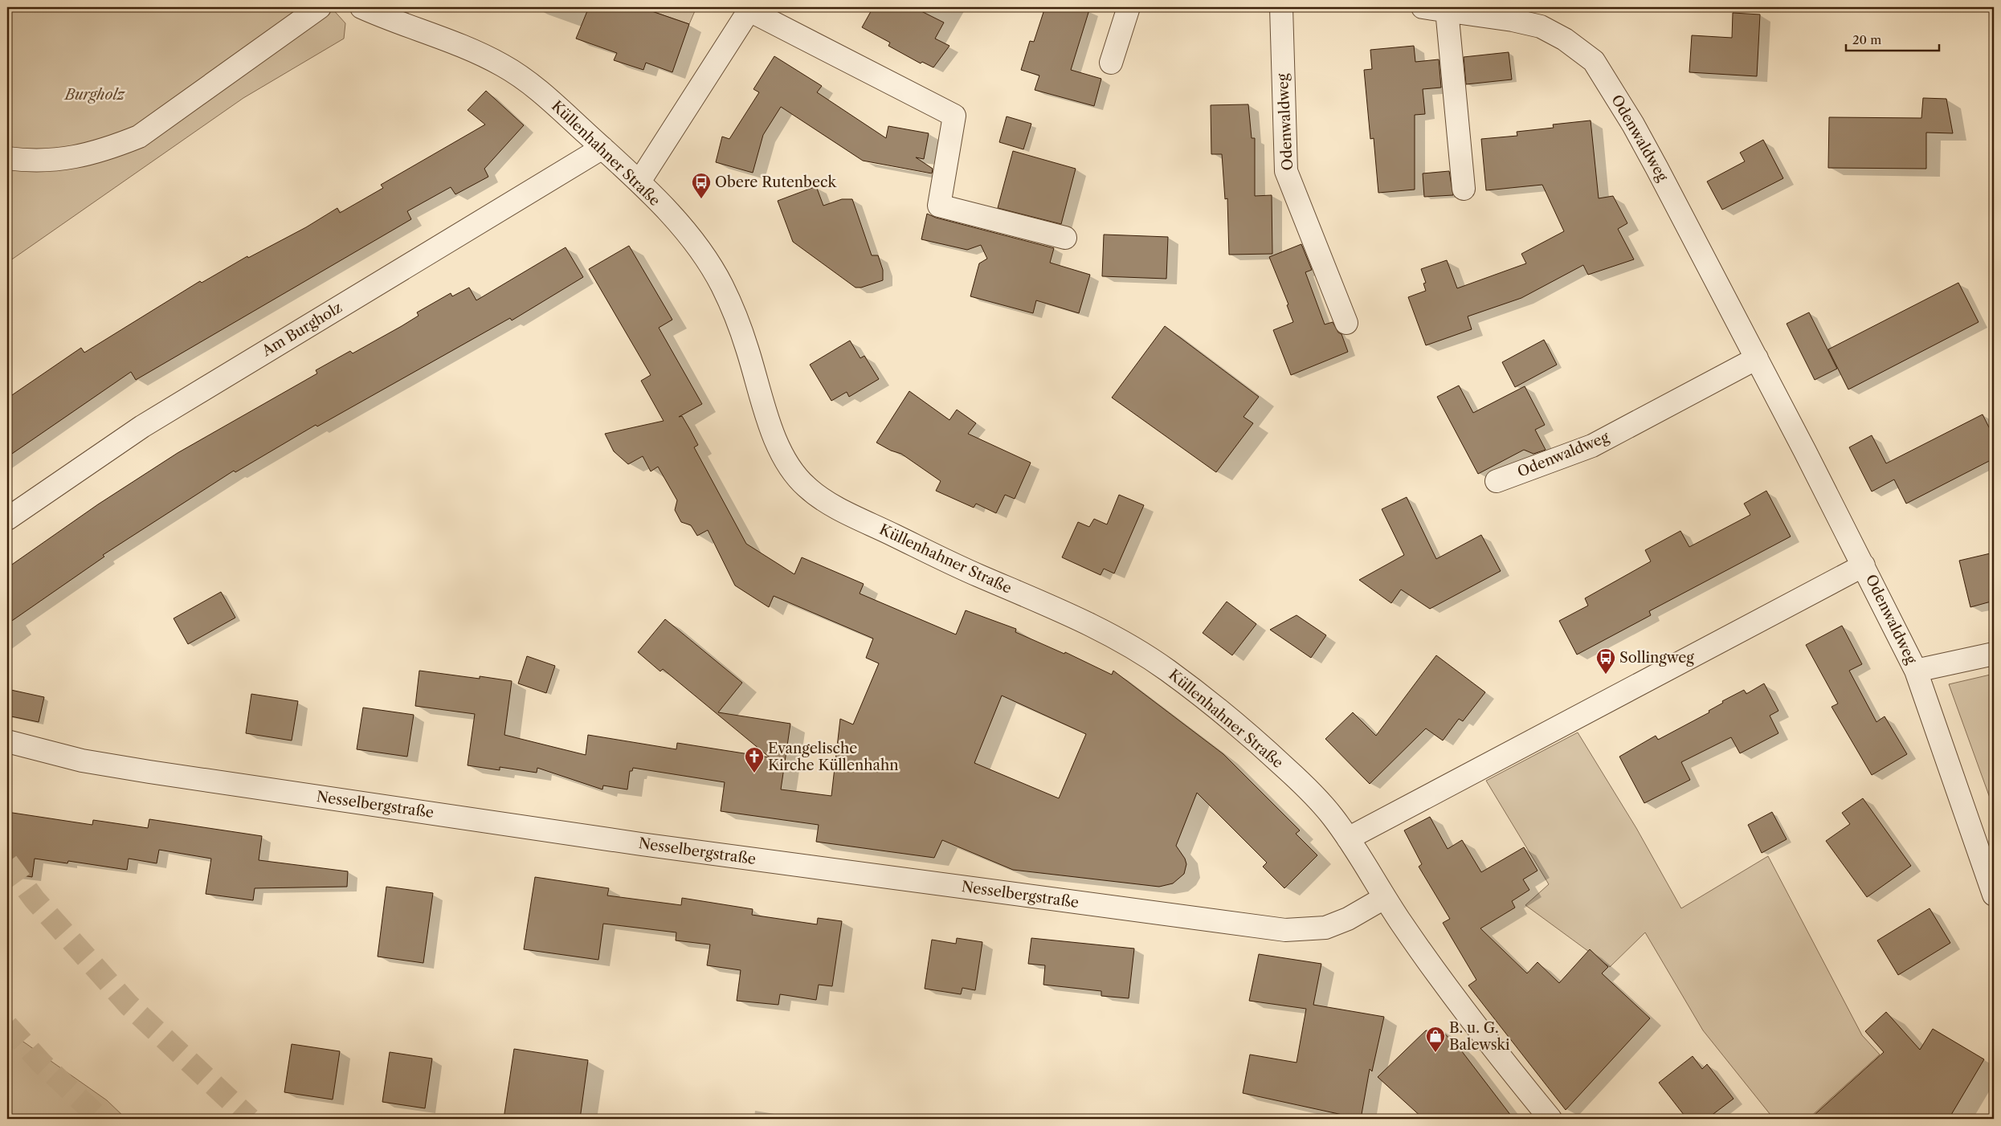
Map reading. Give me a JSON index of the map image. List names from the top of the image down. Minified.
{"streets":{"street":["Odenwaldweg","Küllenhahner Straße","Am Burgholz","Nesselbergstraße"]},"crossings":[["Küllenhahner Straße","Am Burgholz"],["Küllenhahner Straße","Nesselbergstraße"]],"parks":["Burgholz"],"places":{"bus stop":["Obere Rutenbeck","Sollingweg"],"church":["Evangelische Kirche Küllenhahn"],"shop":["B. u. G. Balewski"]},"scale_bar":"20 m"}
